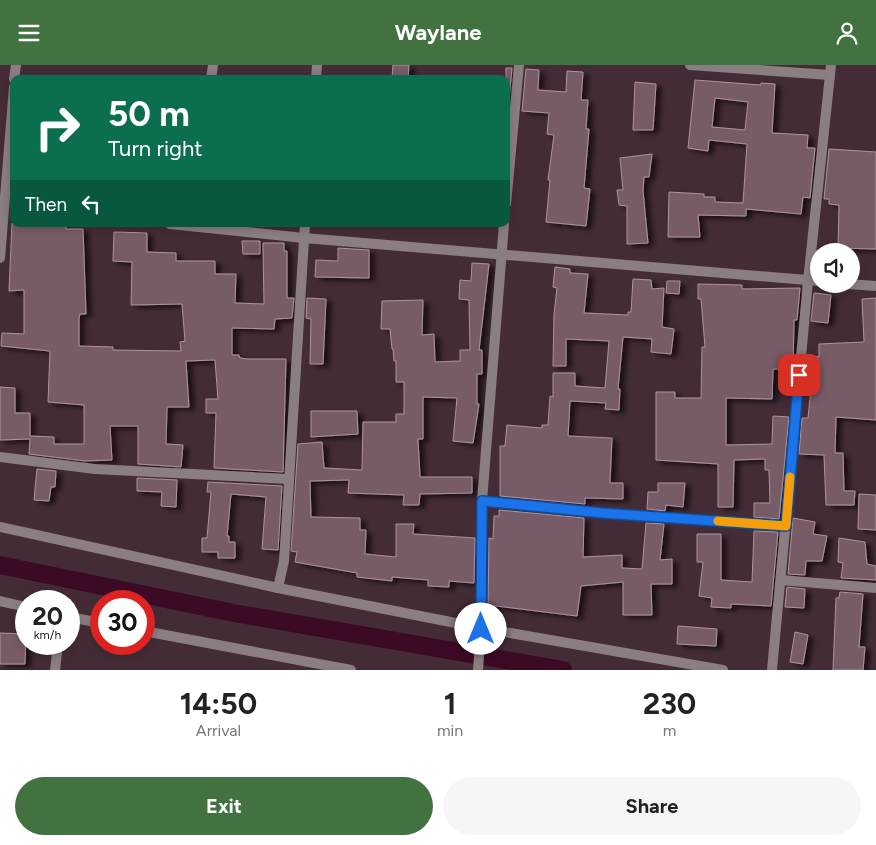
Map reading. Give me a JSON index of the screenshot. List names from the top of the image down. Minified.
{"page":{"header":"Waylane","turn":["50 m","Turn right"],"then":"Then","speed":"20 km/h","limit":"30","eta":["14:50","Arrival","1","min","230","m"],"buttons":["Exit","Share"]}}
